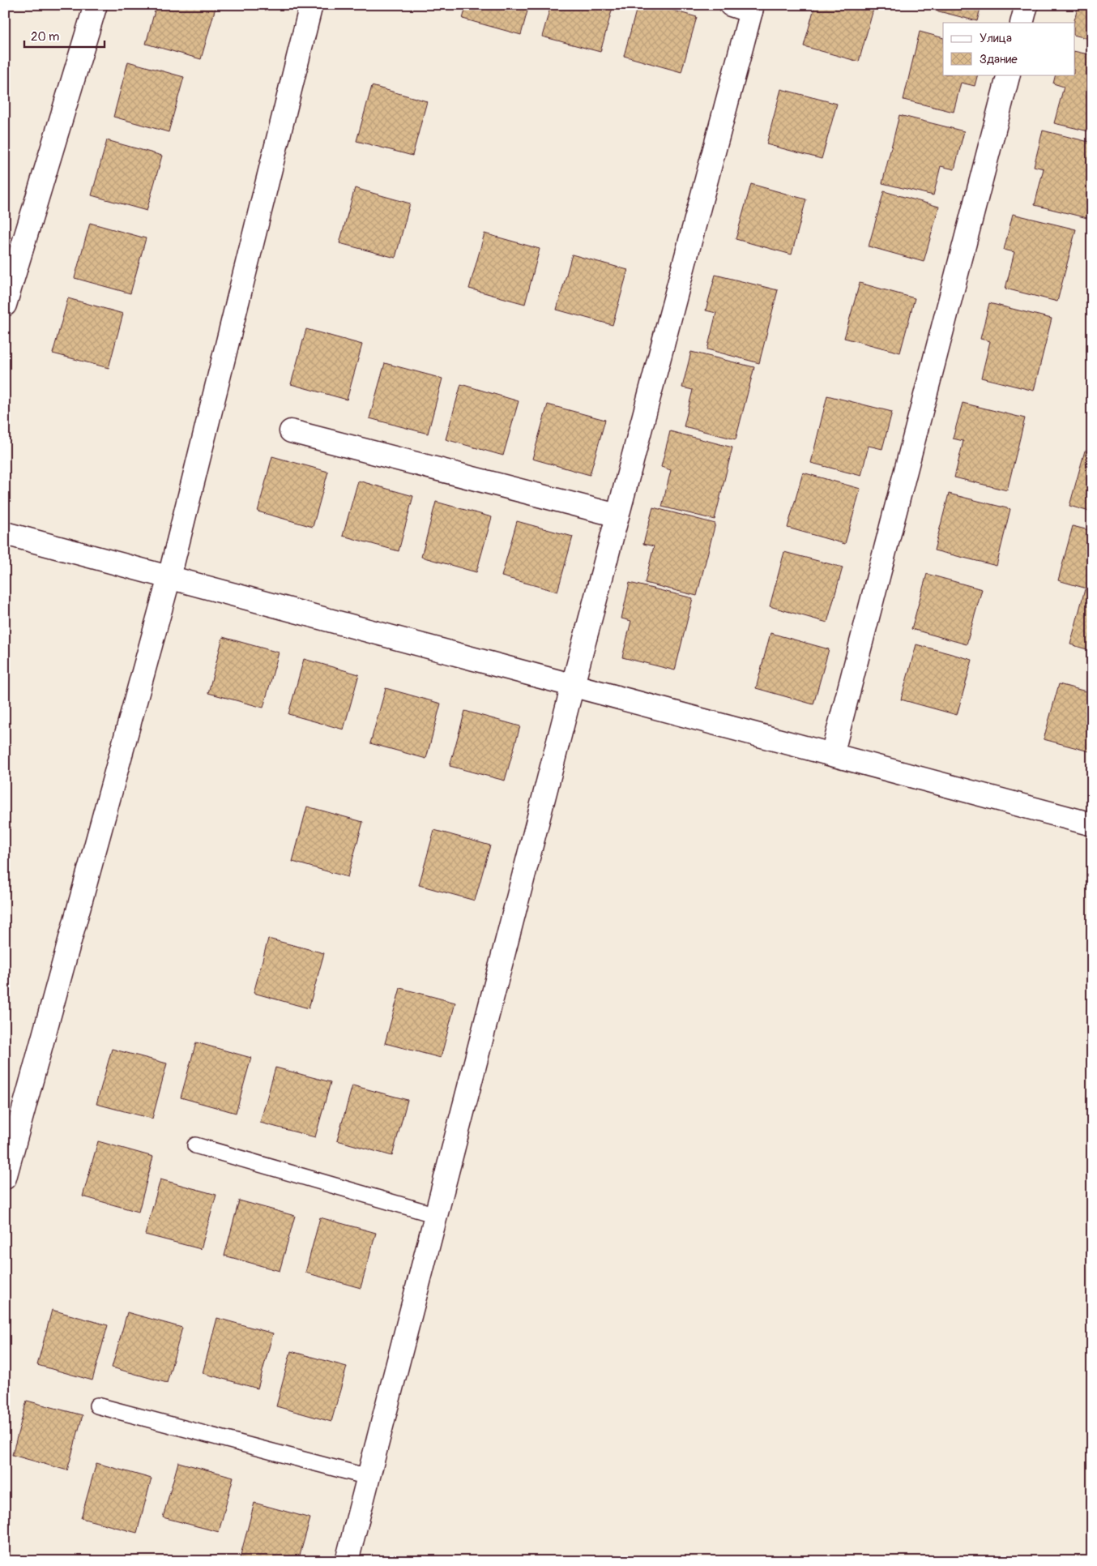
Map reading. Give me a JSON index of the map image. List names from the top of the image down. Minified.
{"legend":["Улица","Здание"],"scale_bar":"20 m"}
